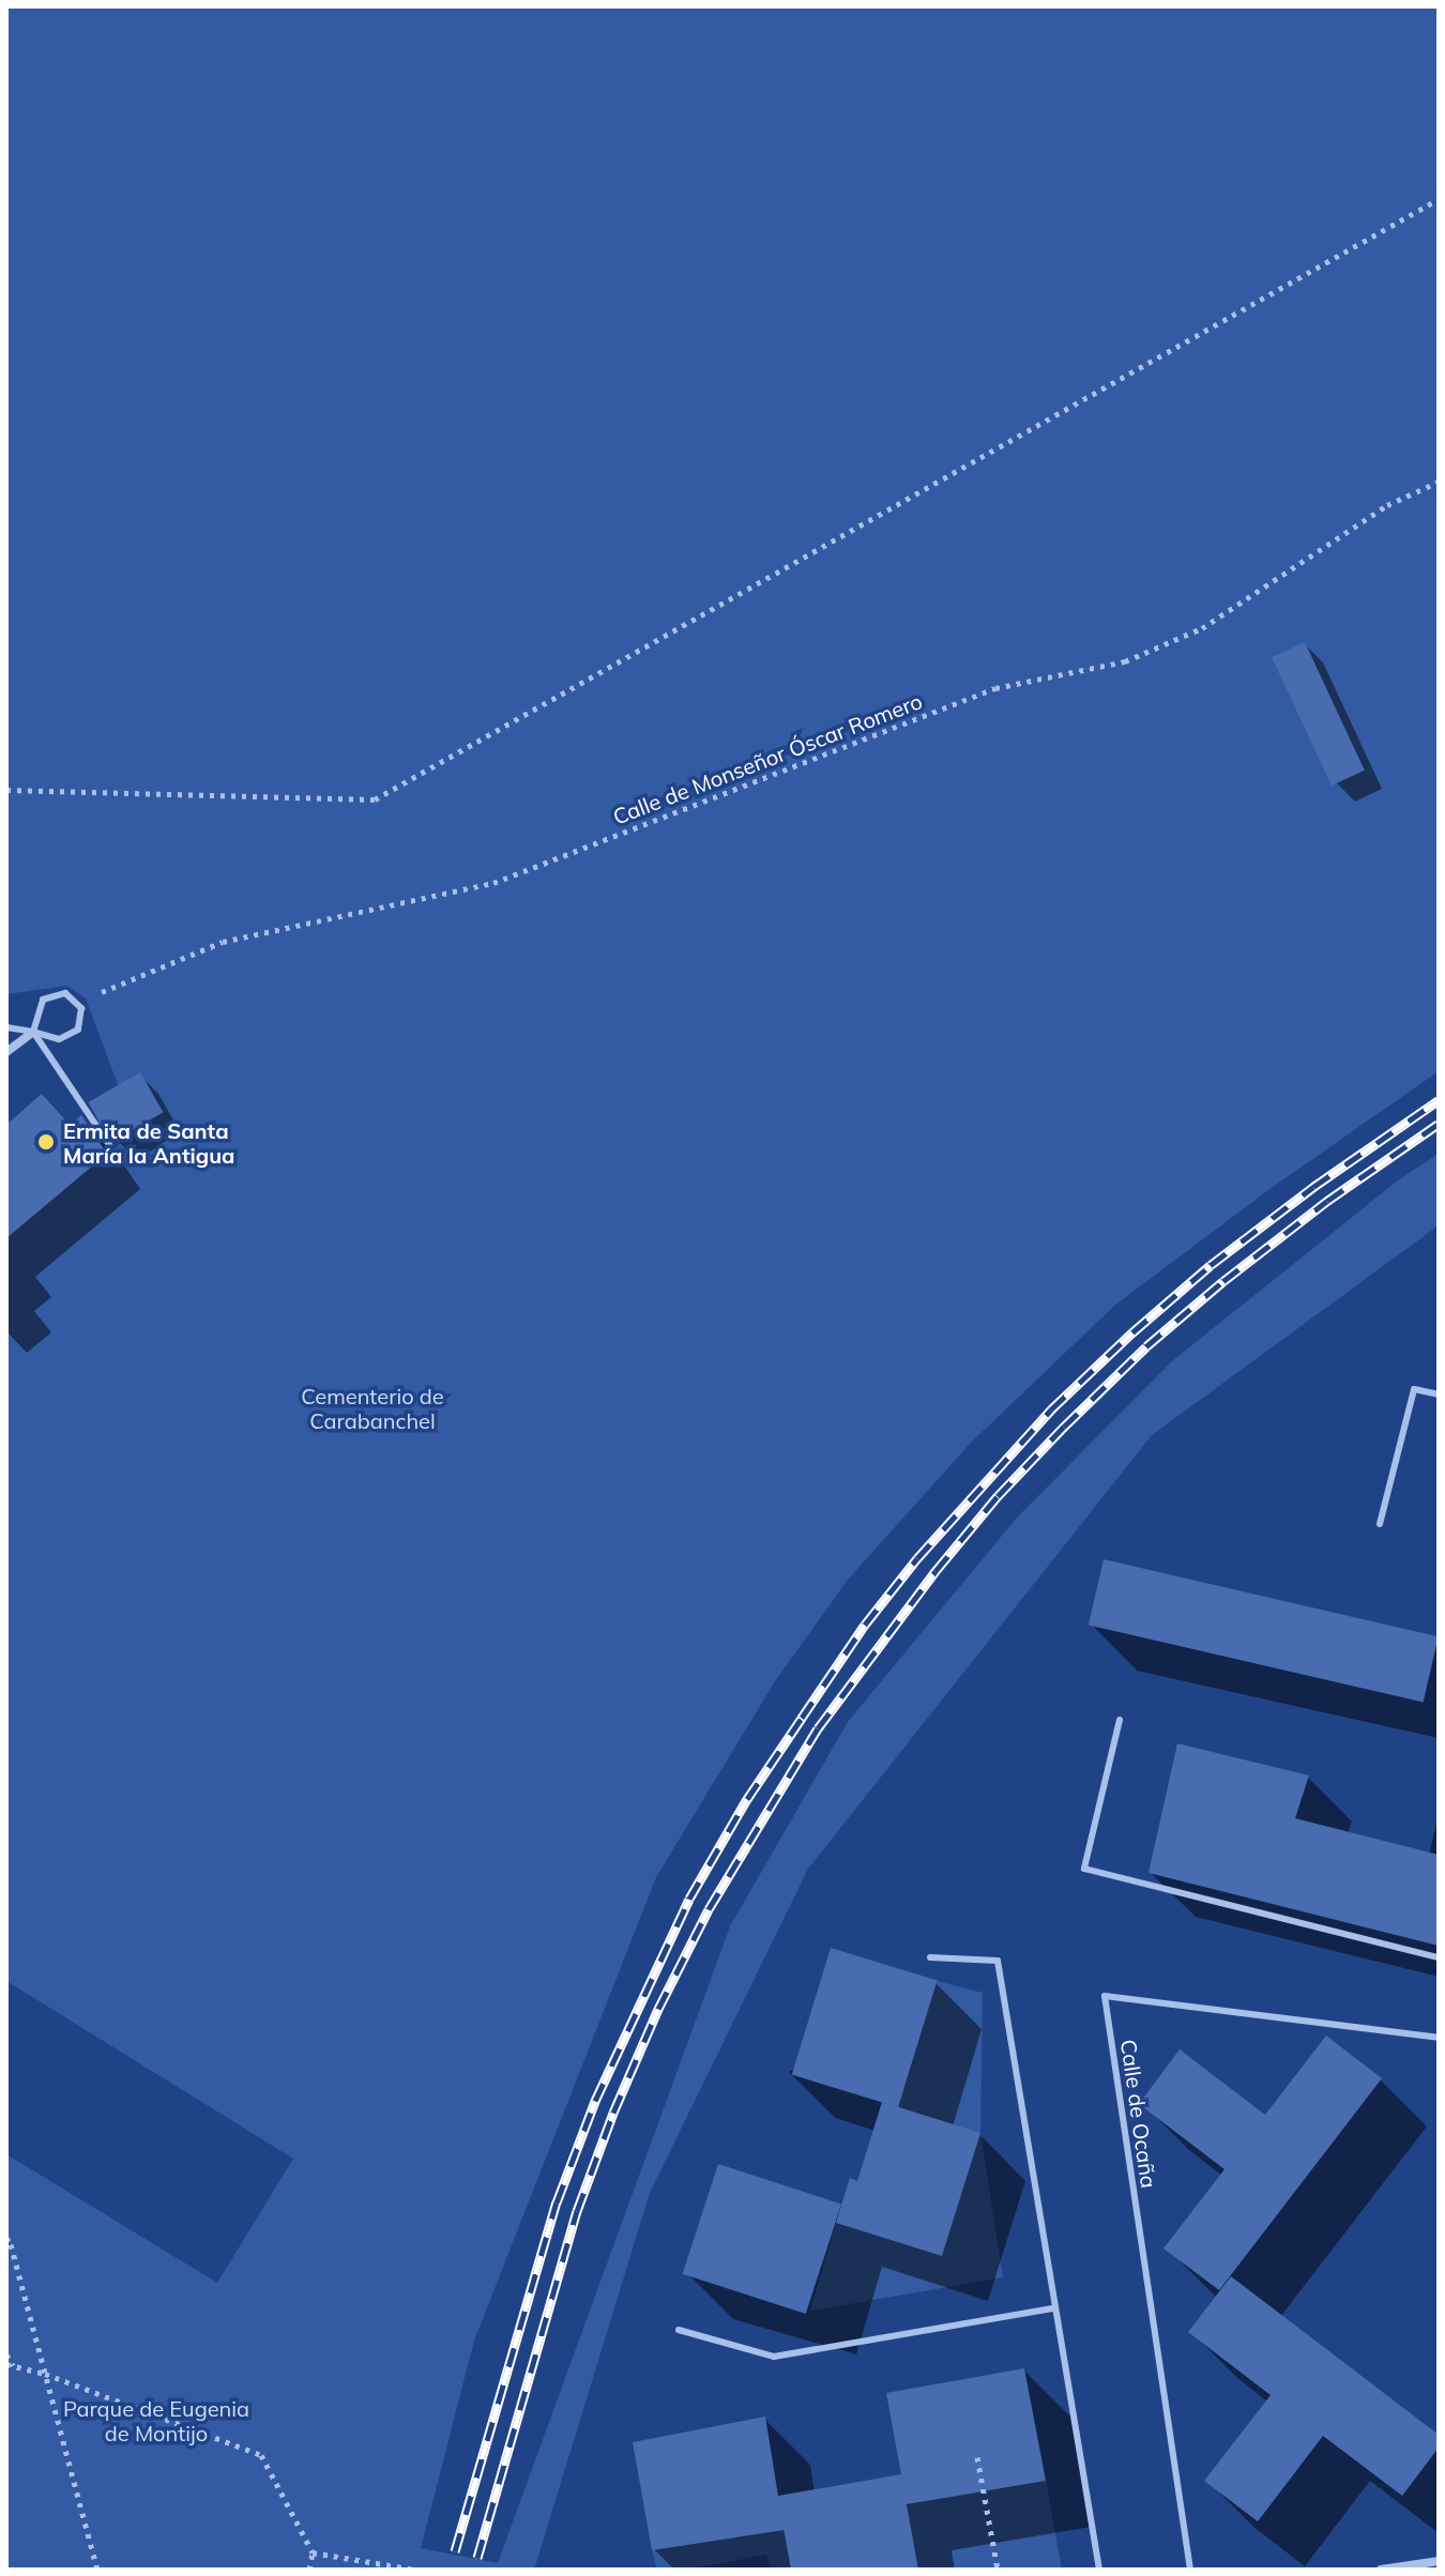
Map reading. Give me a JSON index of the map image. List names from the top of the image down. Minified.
{"streets":{"lane":["Calle de Ocaña"],"path":["Calle de Monseñor Óscar Romero"]},"parks":["Cementerio de Carabanchel","Parque de Eugenia de Montijo"],"places":["Ermita de Santa María la Antigua"]}
